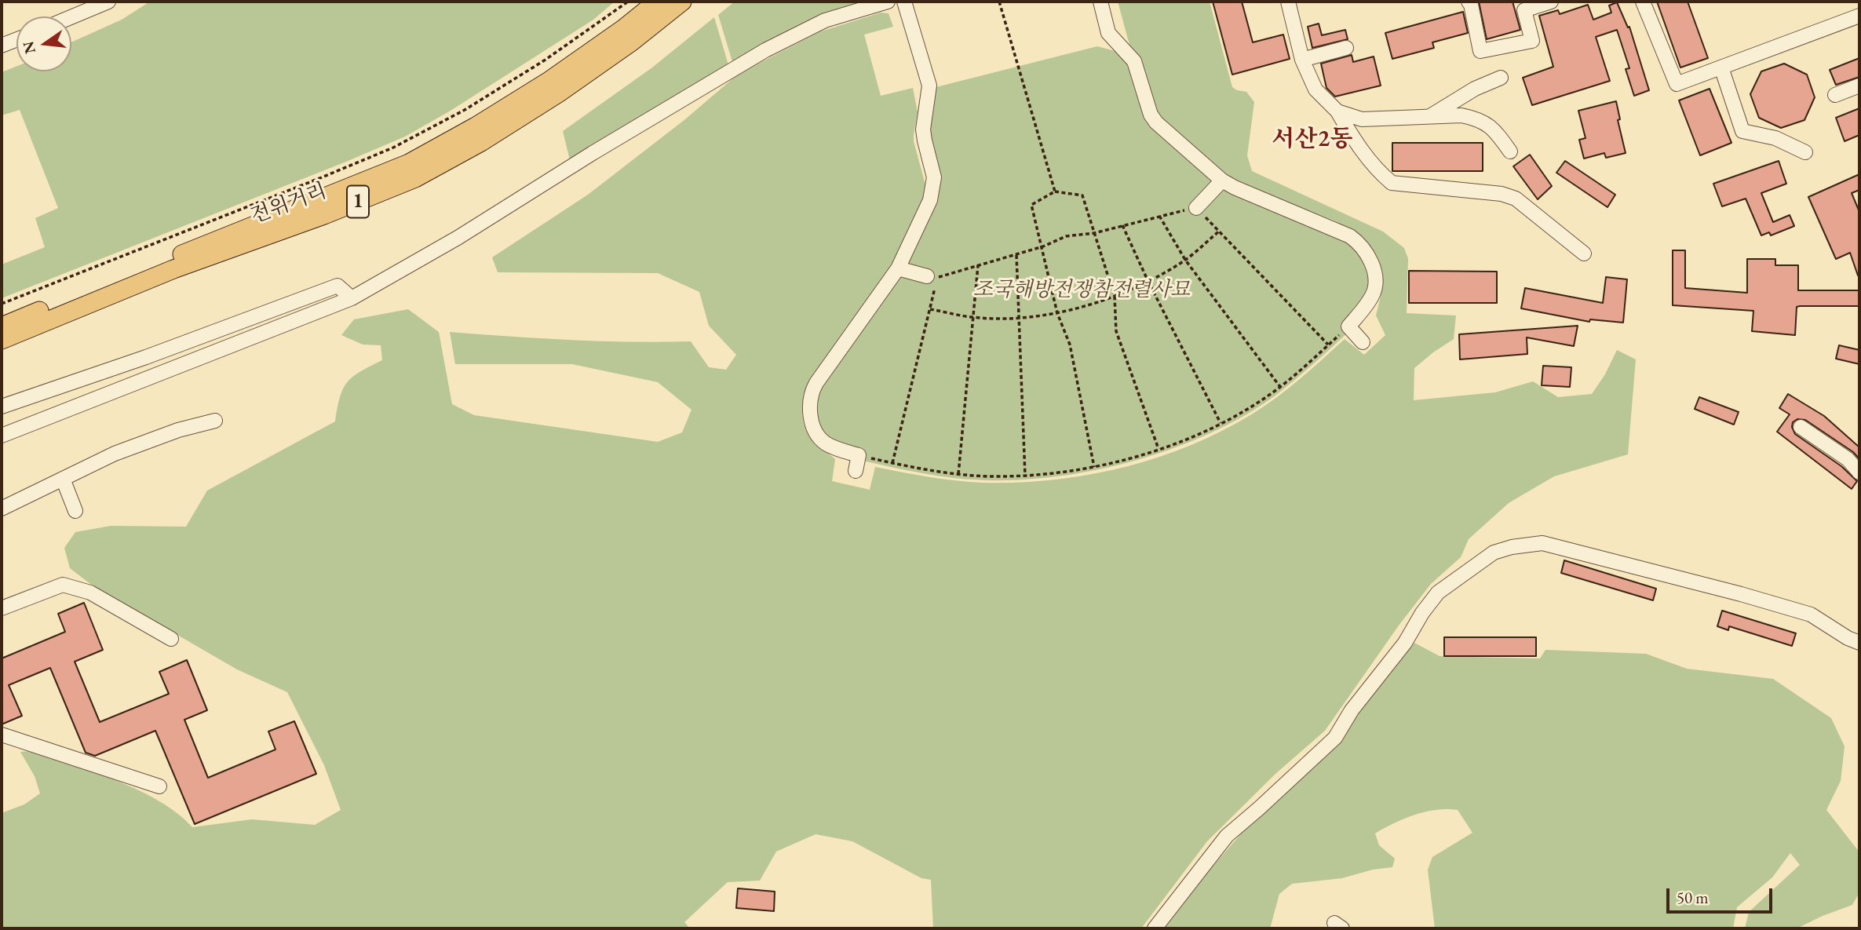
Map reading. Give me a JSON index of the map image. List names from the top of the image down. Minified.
{"streets":{"main road":["1","전위거리"]},"districts":["서산2동"],"parks":["조국해방전쟁참전렬사묘"],"scale_bar":"50 m","north":"left"}
